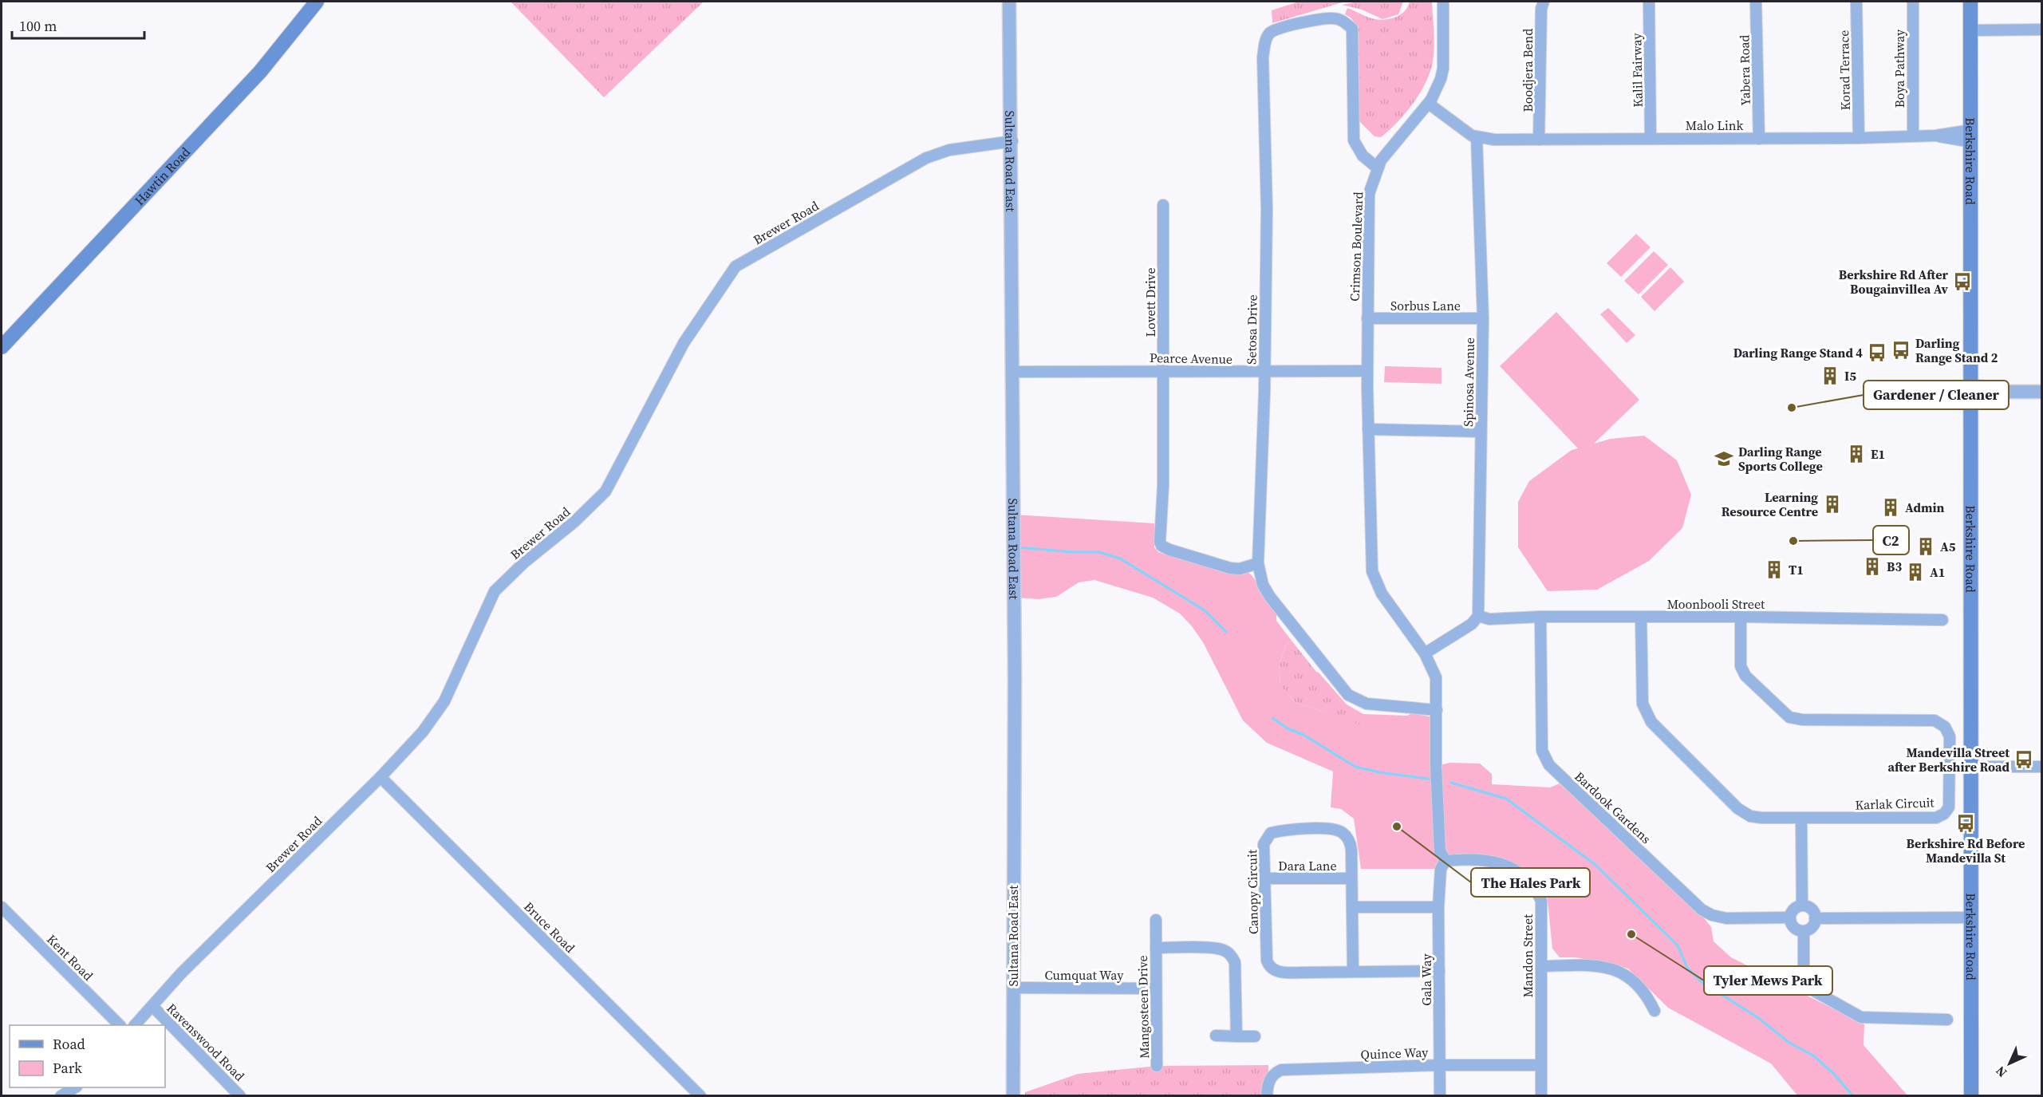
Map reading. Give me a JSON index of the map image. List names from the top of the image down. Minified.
{"streets":{"main road":["Berkshire Road","Hawtin Road"],"street":["Boya Pathway","Boodjera Bend","Kalil Fairway","Yabera Road","Korad Terrace","Malo Link","Sultana Road East","Brewer Road","Crimson Boulevard","Lovett Drive","Sorbus Lane","Setosa Drive","Pearce Avenue","Spinosa Avenue","Moonbooli Street","Karlak Circuit","Bardook Gardens","Dara Lane","Canopy Circuit","Bruce Road","Mandon Street","Kent Road","Cumquat Way","Gala Way","Mangosteen Drive","Ravenswood Road","Quince Way"]},"crossings":[["Boya Pathway","Malo Link"],["Boodjera Bend","Malo Link"],["Kalil Fairway","Malo Link"],["Yabera Road","Malo Link"],["Korad Terrace","Malo Link"],["Malo Link","Berkshire Road"],["Malo Link","Spinosa Avenue"],["Sultana Road East","Brewer Road"],["Sultana Road East","Pearce Avenue"],["Sultana Road East","Cumquat Way"],["Brewer Road","Bruce Road"],["Brewer Road","Ravenswood Road"],["Crimson Boulevard","Sorbus Lane"],["Crimson Boulevard","Setosa Drive"],["Crimson Boulevard","Pearce Avenue"],["Lovett Drive","Setosa Drive"],["Lovett Drive","Pearce Avenue"],["Sorbus Lane","Spinosa Avenue"],["Setosa Drive","Pearce Avenue"],["Spinosa Avenue","Moonbooli Street"],["Moonbooli Street","Karlak Circuit"],["Moonbooli Street","Bardook Gardens"],["Dara Lane","Canopy Circuit"],["Canopy Circuit","Gala Way"],["Mandon Street","Gala Way"],["Mandon Street","Quince Way"],["Cumquat Way","Mangosteen Drive"],["Gala Way","Quince Way"]],"places":{"bus stop":["Berkshire Rd After Bougainvillea Av","Darling Range Stand 2","Darling Range Stand 4","Mandevilla Street after Berkshire Road","Berkshire Rd Before Mandevilla St"],"building":["I5","E1","Learning Resource Centre","Admin","A5","B3","T1","A1"],"other":["Gardener / Cleaner","C2","The Hales Park","Tyler Mews Park"],"school or university":["Darling Range Sports College"]},"legend":["Road","Park"],"scale_bar":"100 m","north":"bottom left"}
